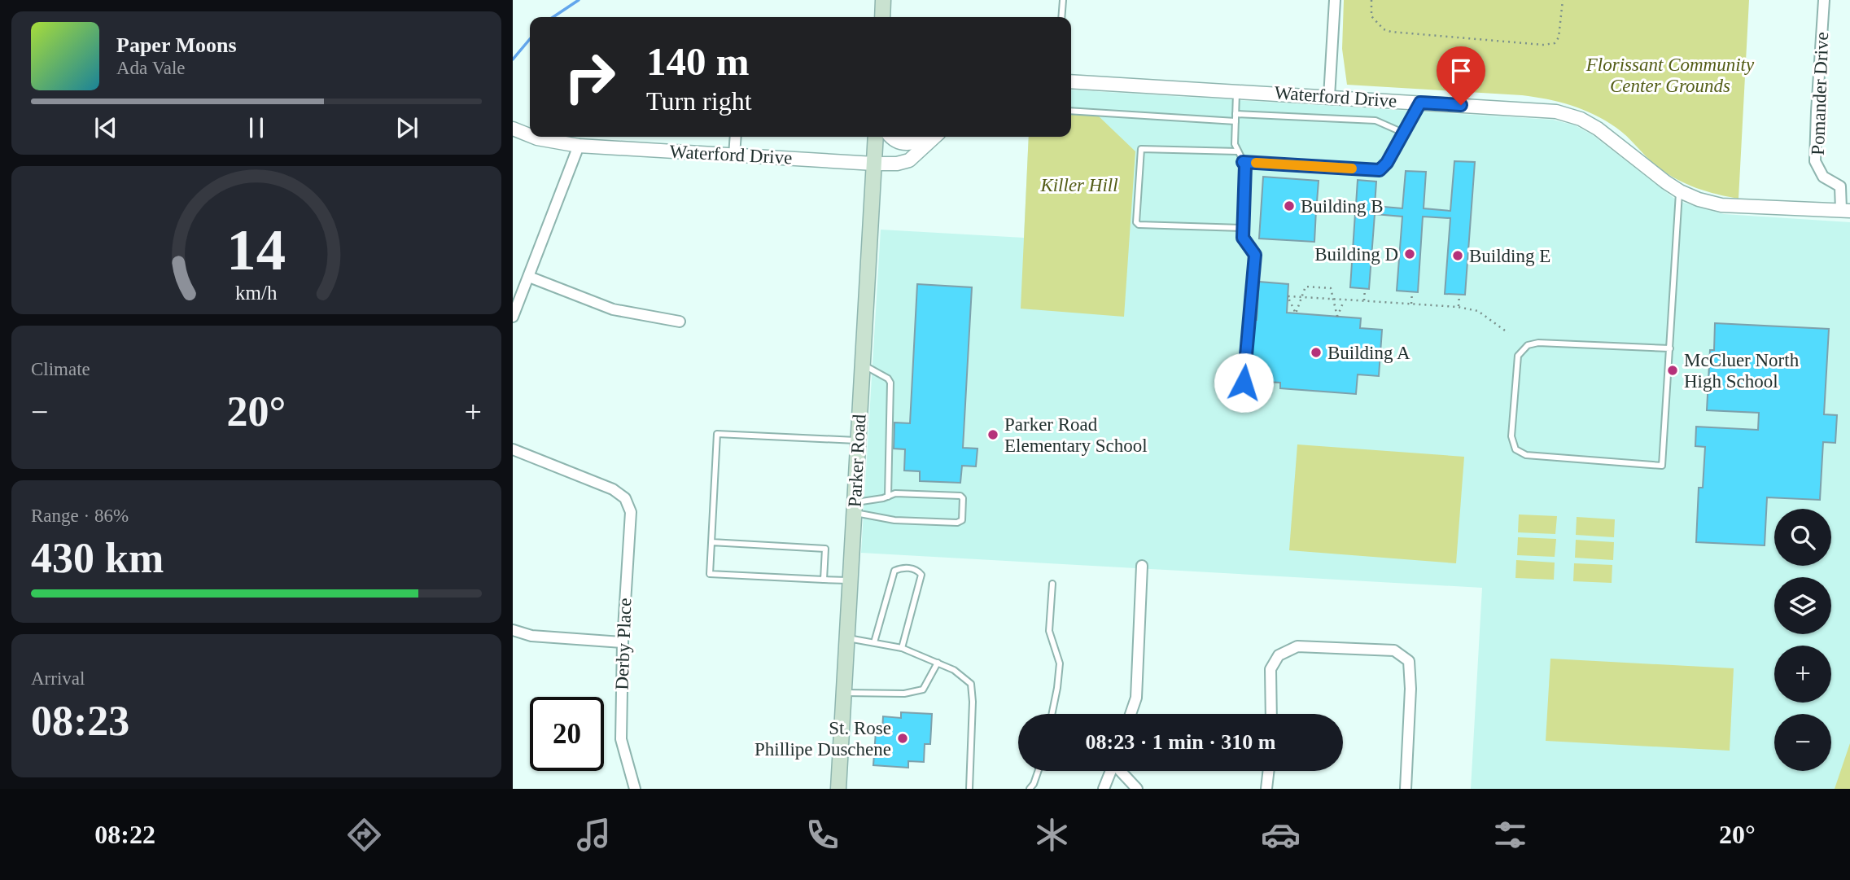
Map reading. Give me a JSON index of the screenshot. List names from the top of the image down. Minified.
{"streets":{"main road":["Parker Road"],"street":["Pomander Drive","Waterford Drive","Derby Place"]},"crossings":[["Pomander Drive","Waterford Drive"],["Waterford Drive","Parker Road"]],"parks":["Florissant Community Center Grounds","Killer Hill"],"places":["Building B","Building D","Building E","Building A","McCluer North High School","Parker Road Elementary School","St. Rose Phillipe Duschene"],"page":{"turn":["140 m","Turn right"],"song":["Paper Moons","Ada Vale"],"tile":["Climate",["Range · 86%","430 km"],["Arrival","08:23"]],"heat":["−","20°","+"],"map_buttons":["+","−"],"limit":"20","trip":"08:23 · 1 min · 310 m","tabs":["08:22","20°"],"gauge":["14","km/h"]}}
